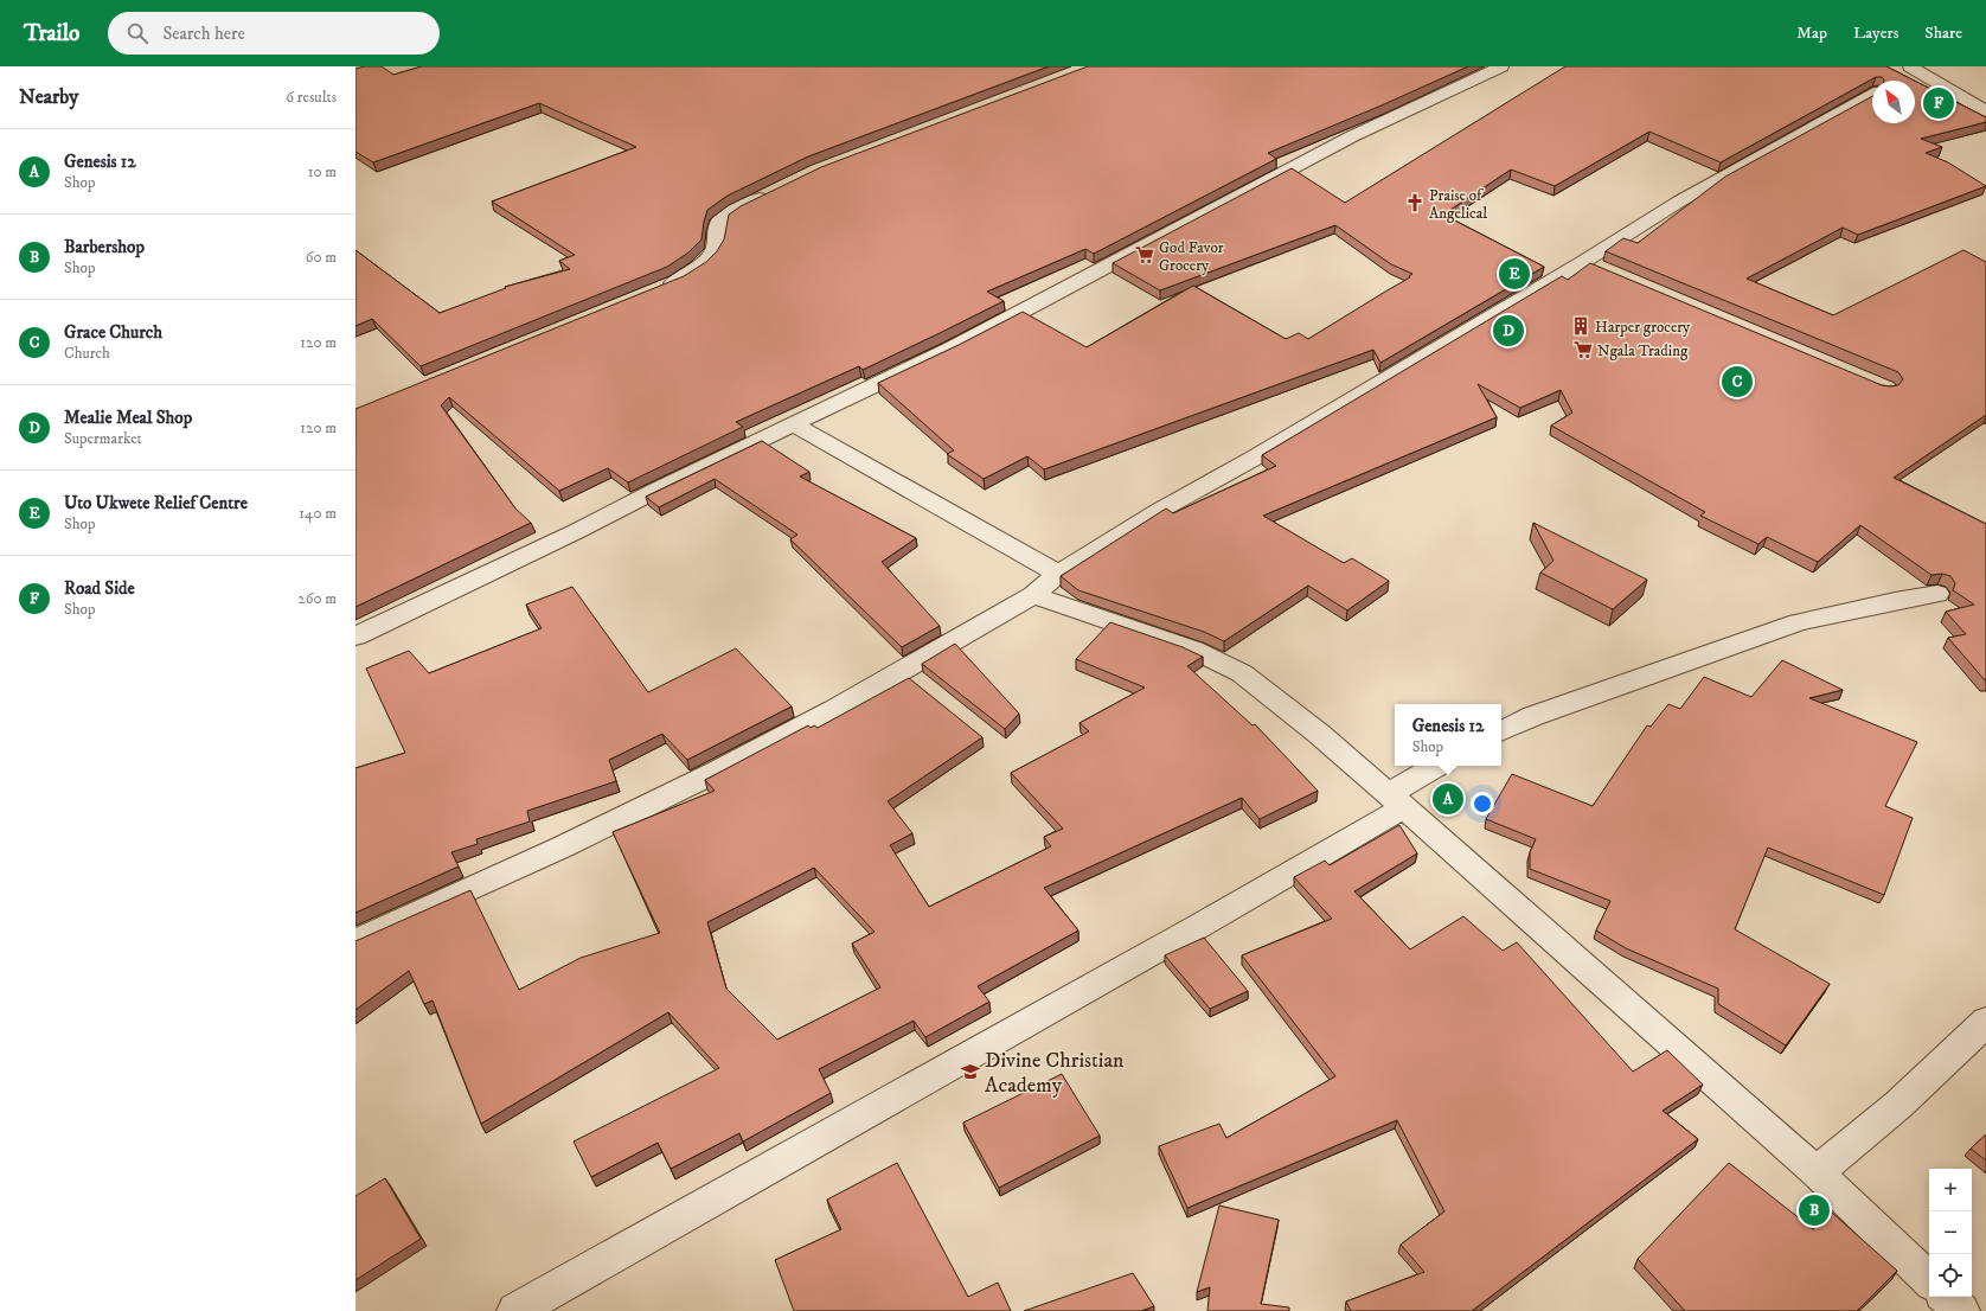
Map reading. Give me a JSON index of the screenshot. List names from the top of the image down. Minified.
{"places":{"church":["Praise of Angelical"],"supermarket":["God Favor Grocery","Ngala Trading"],"building":["Harper grocery"],"school or university":["Divine Christian Academy"]},"north":"top left","page":{"header":"Trailo","search":"Search here","nav":["Map","Layers","Share"],"heading":["Nearby","6 results"],"pins":["F","E","D","C","A","B"],"list":[{"mark":"A","name":"Genesis 12","note":"Shop","value":"10 m"},{"mark":"B","name":"Barbershop","note":"Shop","value":"60 m"},{"mark":"C","name":"Grace Church","note":"Church","value":"120 m"},{"mark":"D","name":"Mealie Meal Shop","note":"Supermarket","value":"120 m"},{"mark":"E","name":"Uto Ukwete Relief Centre","note":"Shop","value":"140 m"},{"mark":"F","name":"Road Side","note":"Shop","value":"260 m"}],"popup":["Genesis 12","Shop"],"map_buttons":["+","−"]}}
